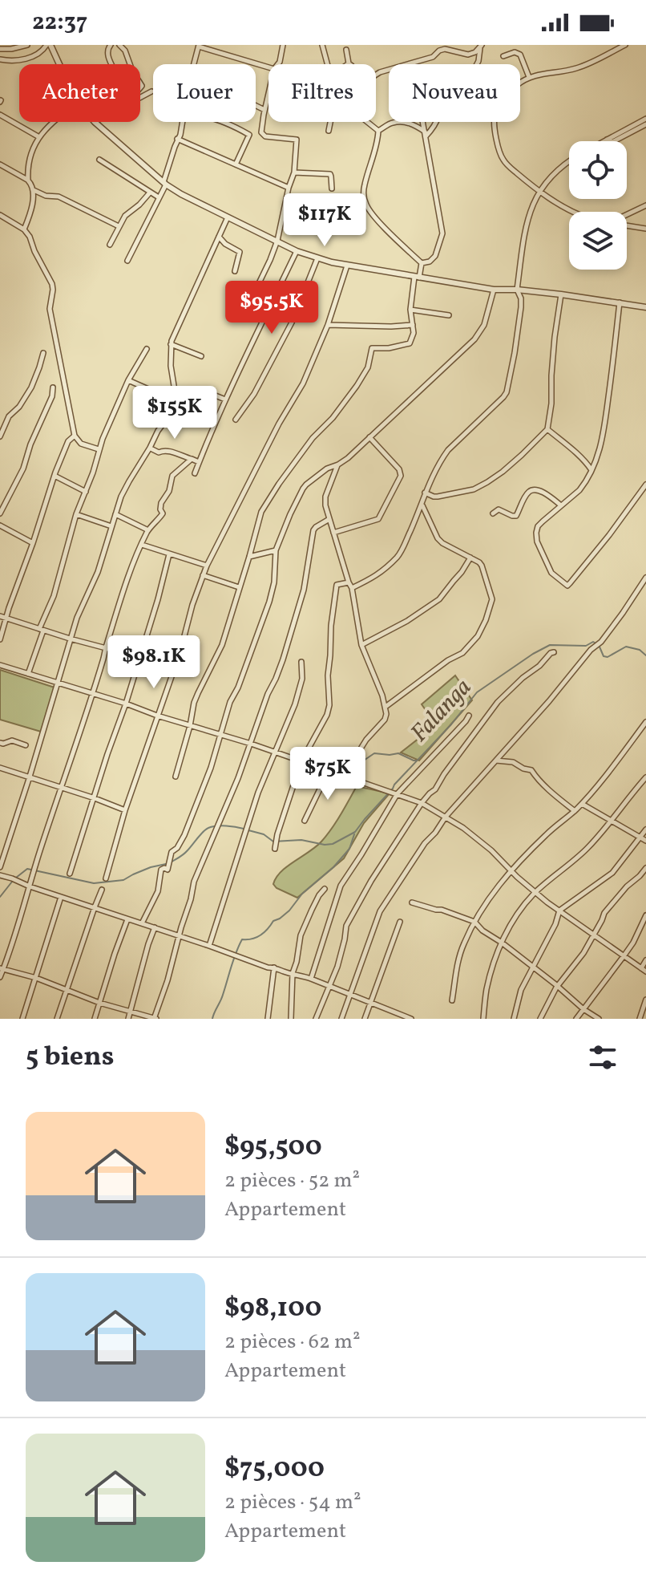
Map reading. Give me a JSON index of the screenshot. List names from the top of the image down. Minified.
{"water":["Falanga"],"page":{"status":"22:37","chip":["Acheter","Louer","Filtres","Nouveau"],"price":["$117K","$95.5K","$155K","$98.1K","$75K"],"heading":"5 biens","list":[{"name":"$95,500","note":"2 pièces · 52 m² · Appartement"},{"name":"$98,100","note":"2 pièces · 62 m² · Appartement"},{"name":"$75,000","note":"2 pièces · 54 m² · Appartement"}]}}
